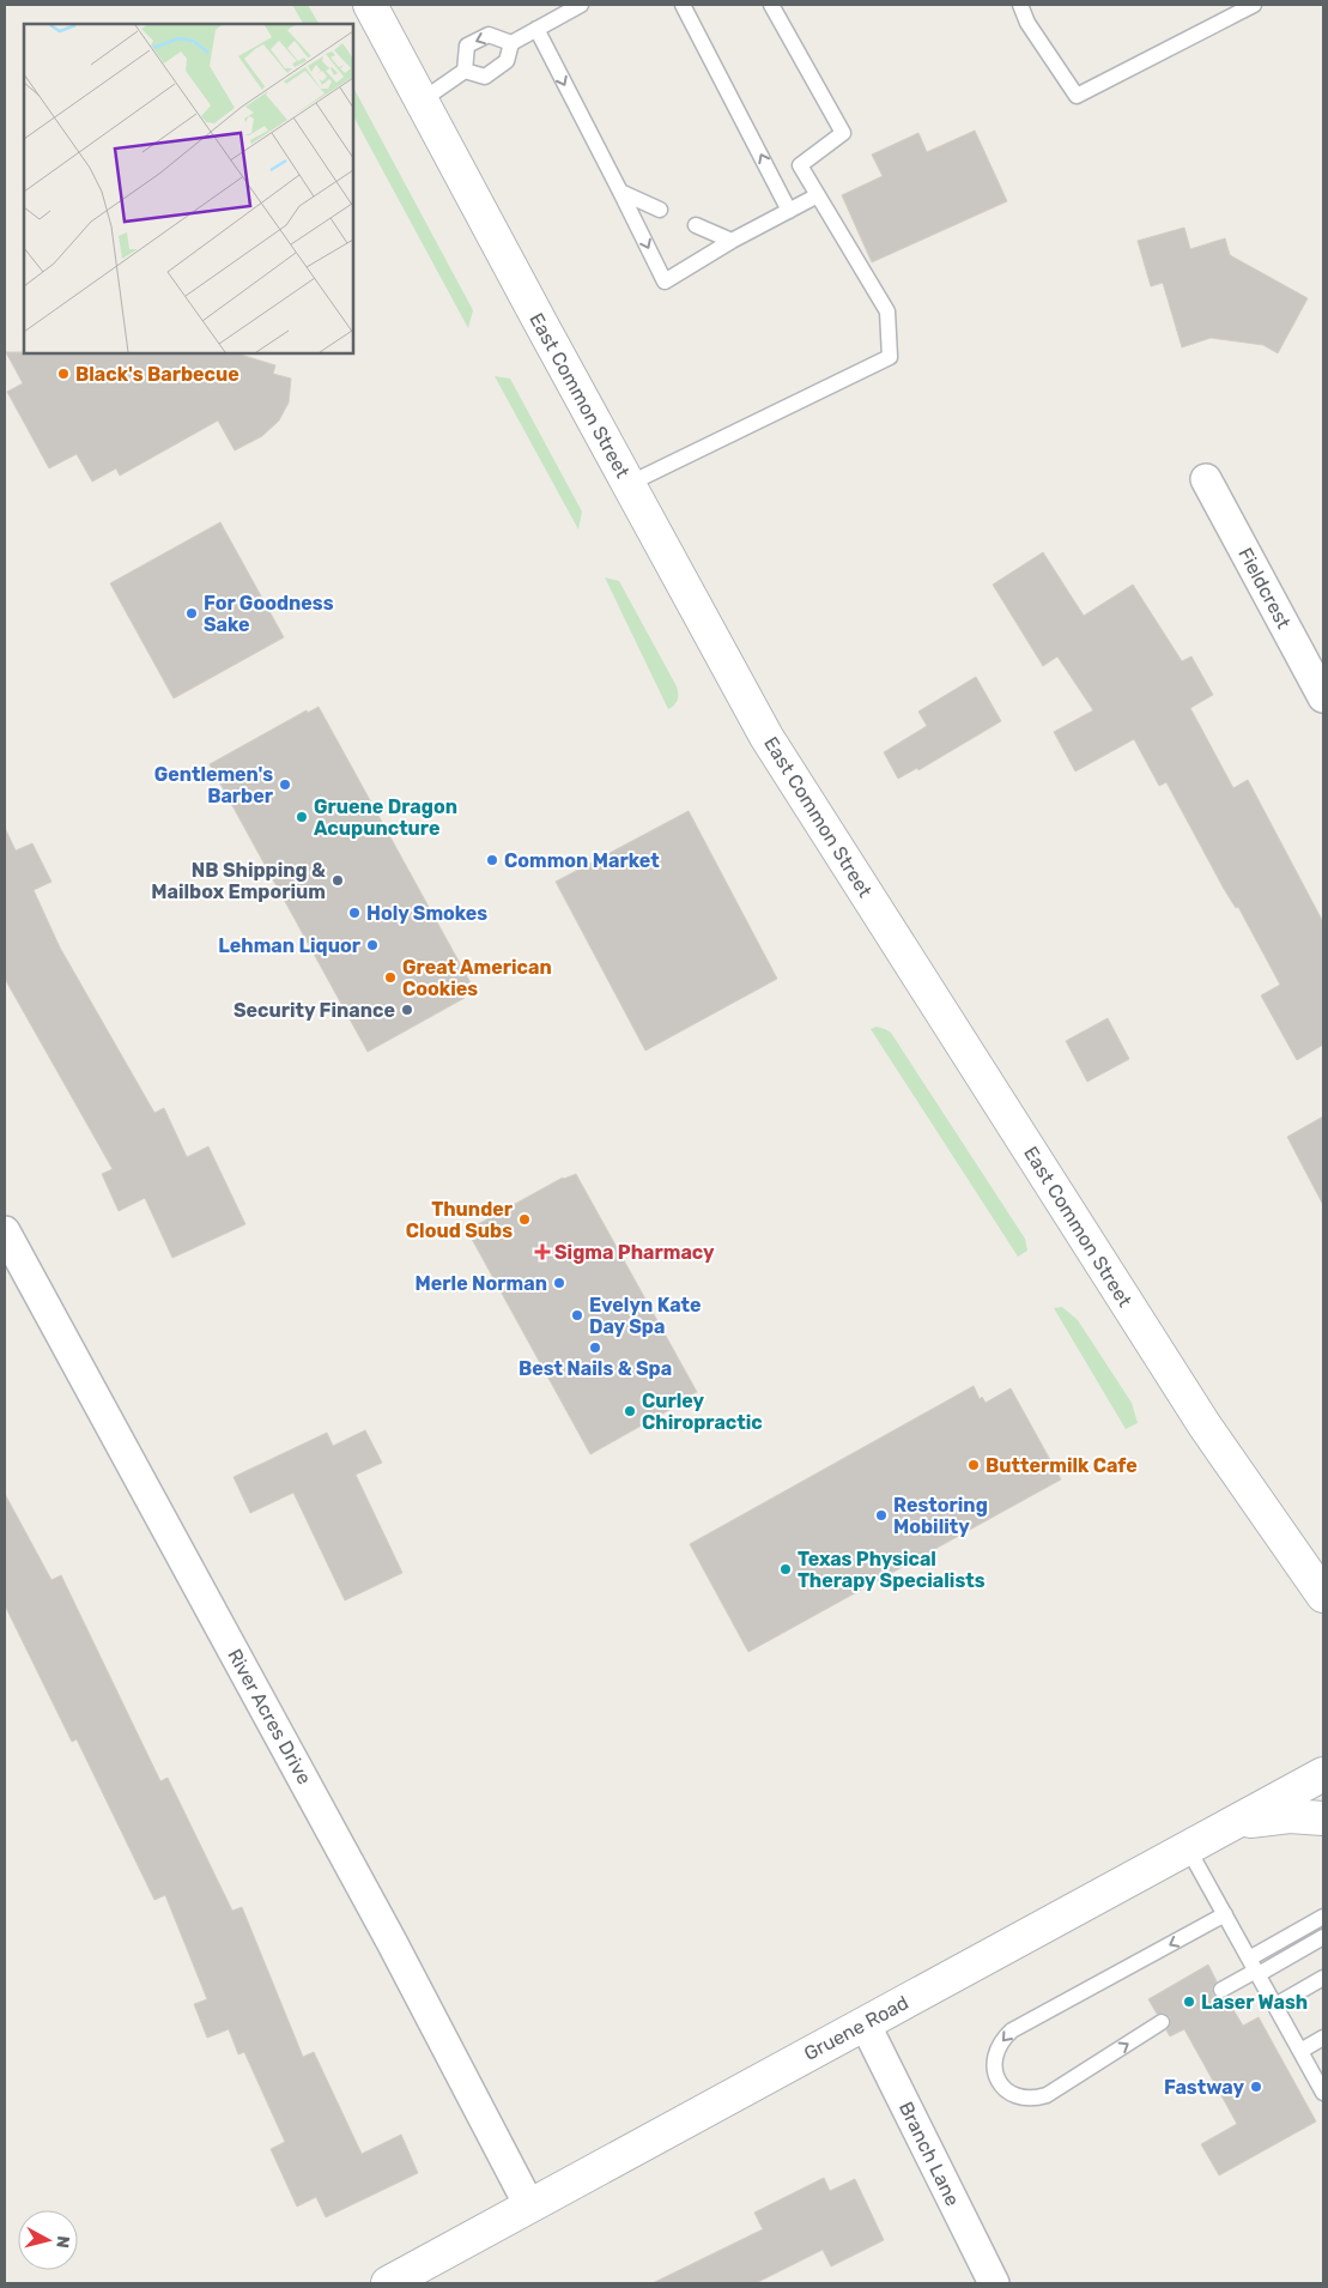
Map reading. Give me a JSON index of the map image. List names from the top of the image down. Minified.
{"streets":{"main road":["East Common Street","Gruene Road"],"street":["Fieldcrest","River Acres Drive","Branch Lane"]},"crossings":[["River Acres Drive","Gruene Road"],["Gruene Road","Branch Lane"]],"places":{"other":["Black's Barbecue","For Goodness Sake","Gentlemen's Barber","Gruene Dragon Acupuncture","Common Market","NB Shipping & Mailbox Emporium","Holy Smokes","Lehman Liquor","Great American Cookies","Security Finance","Thunder Cloud Subs","Merle Norman","Evelyn Kate Day Spa","Best Nails & Spa","Curley Chiropractic","Buttermilk Cafe","Restoring Mobility","Texas Physical Therapy Specialists","Laser Wash","Fastway"],"health":["Sigma Pharmacy"]},"north":"right"}
